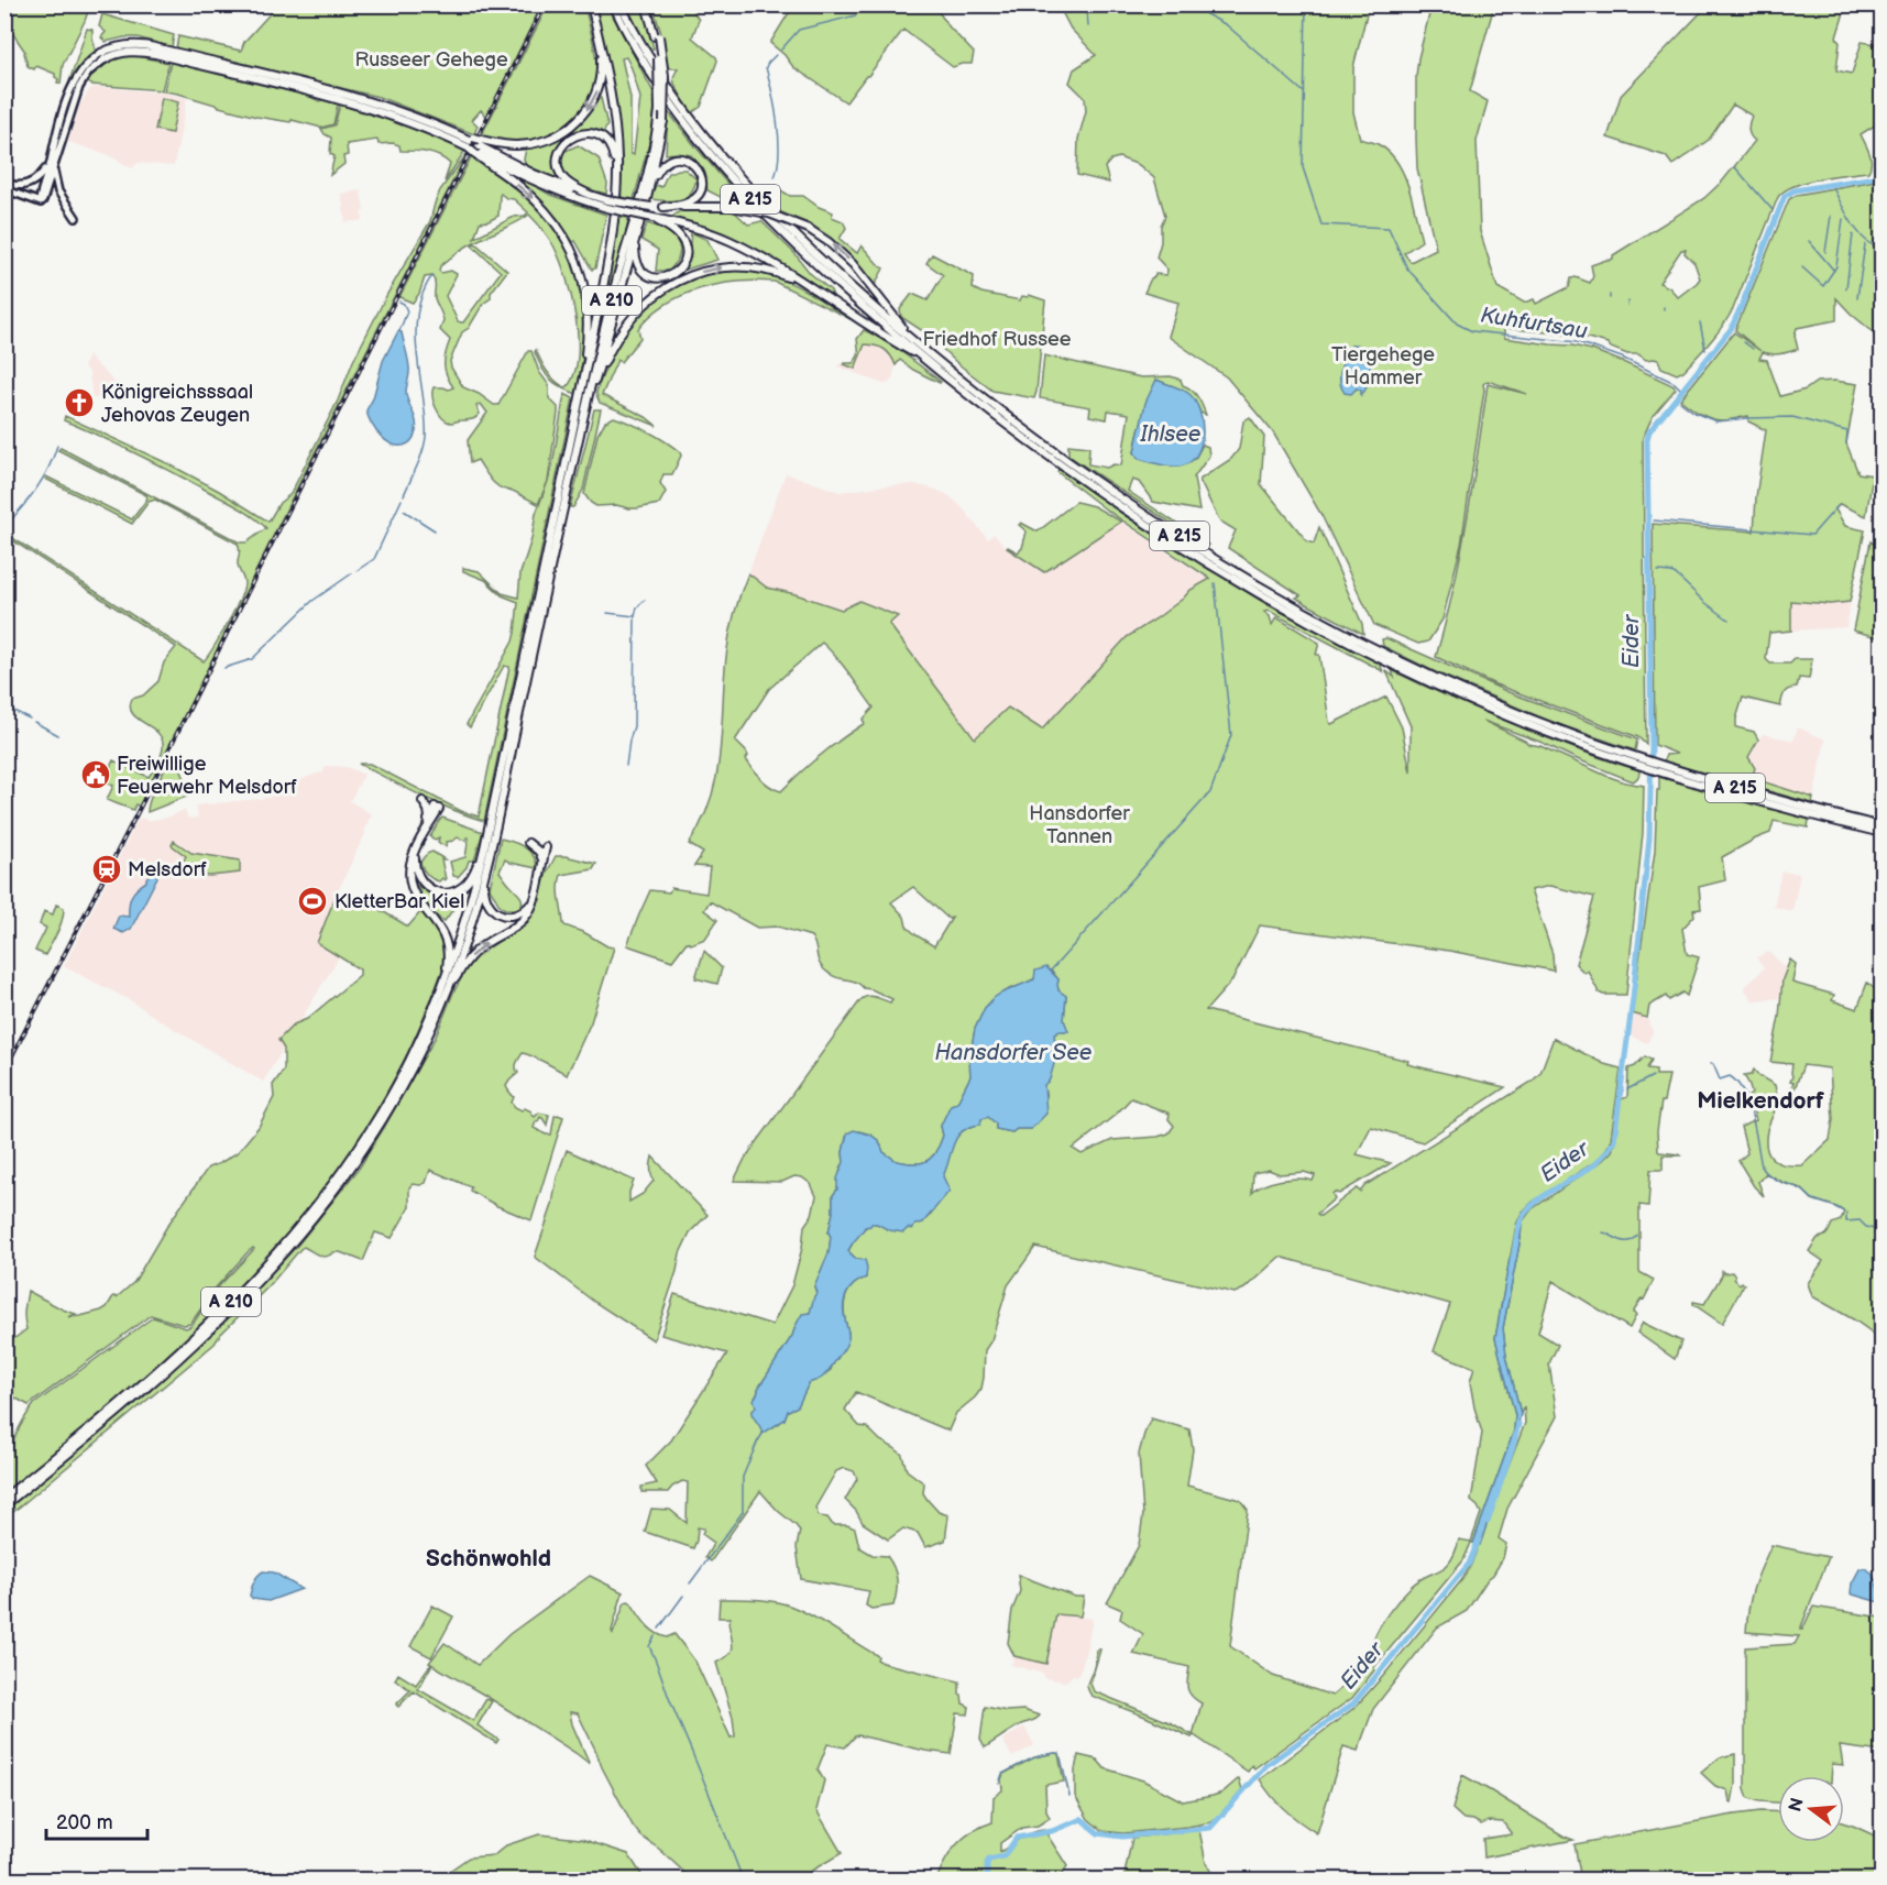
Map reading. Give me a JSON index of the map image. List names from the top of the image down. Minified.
{"streets":{"highway":["A 215","A 210"]},"districts":["Mielkendorf","Schönwohld"],"water":["Kuhfurtsau","Ihlsee","Eider","Hansdorfer See"],"parks":["Russeer Gehege","Friedhof Russee","Tiergehege Hammer","Hansdorfer Tannen"],"places":{"church":["Königreichsssaal Jehovas Zeugen"],"public building":["Freiwillige Feuerwehr Melsdorf"],"station":["Melsdorf"],"sports":["KletterBar Kiel"]},"scale_bar":"200 m","north":"left"}
